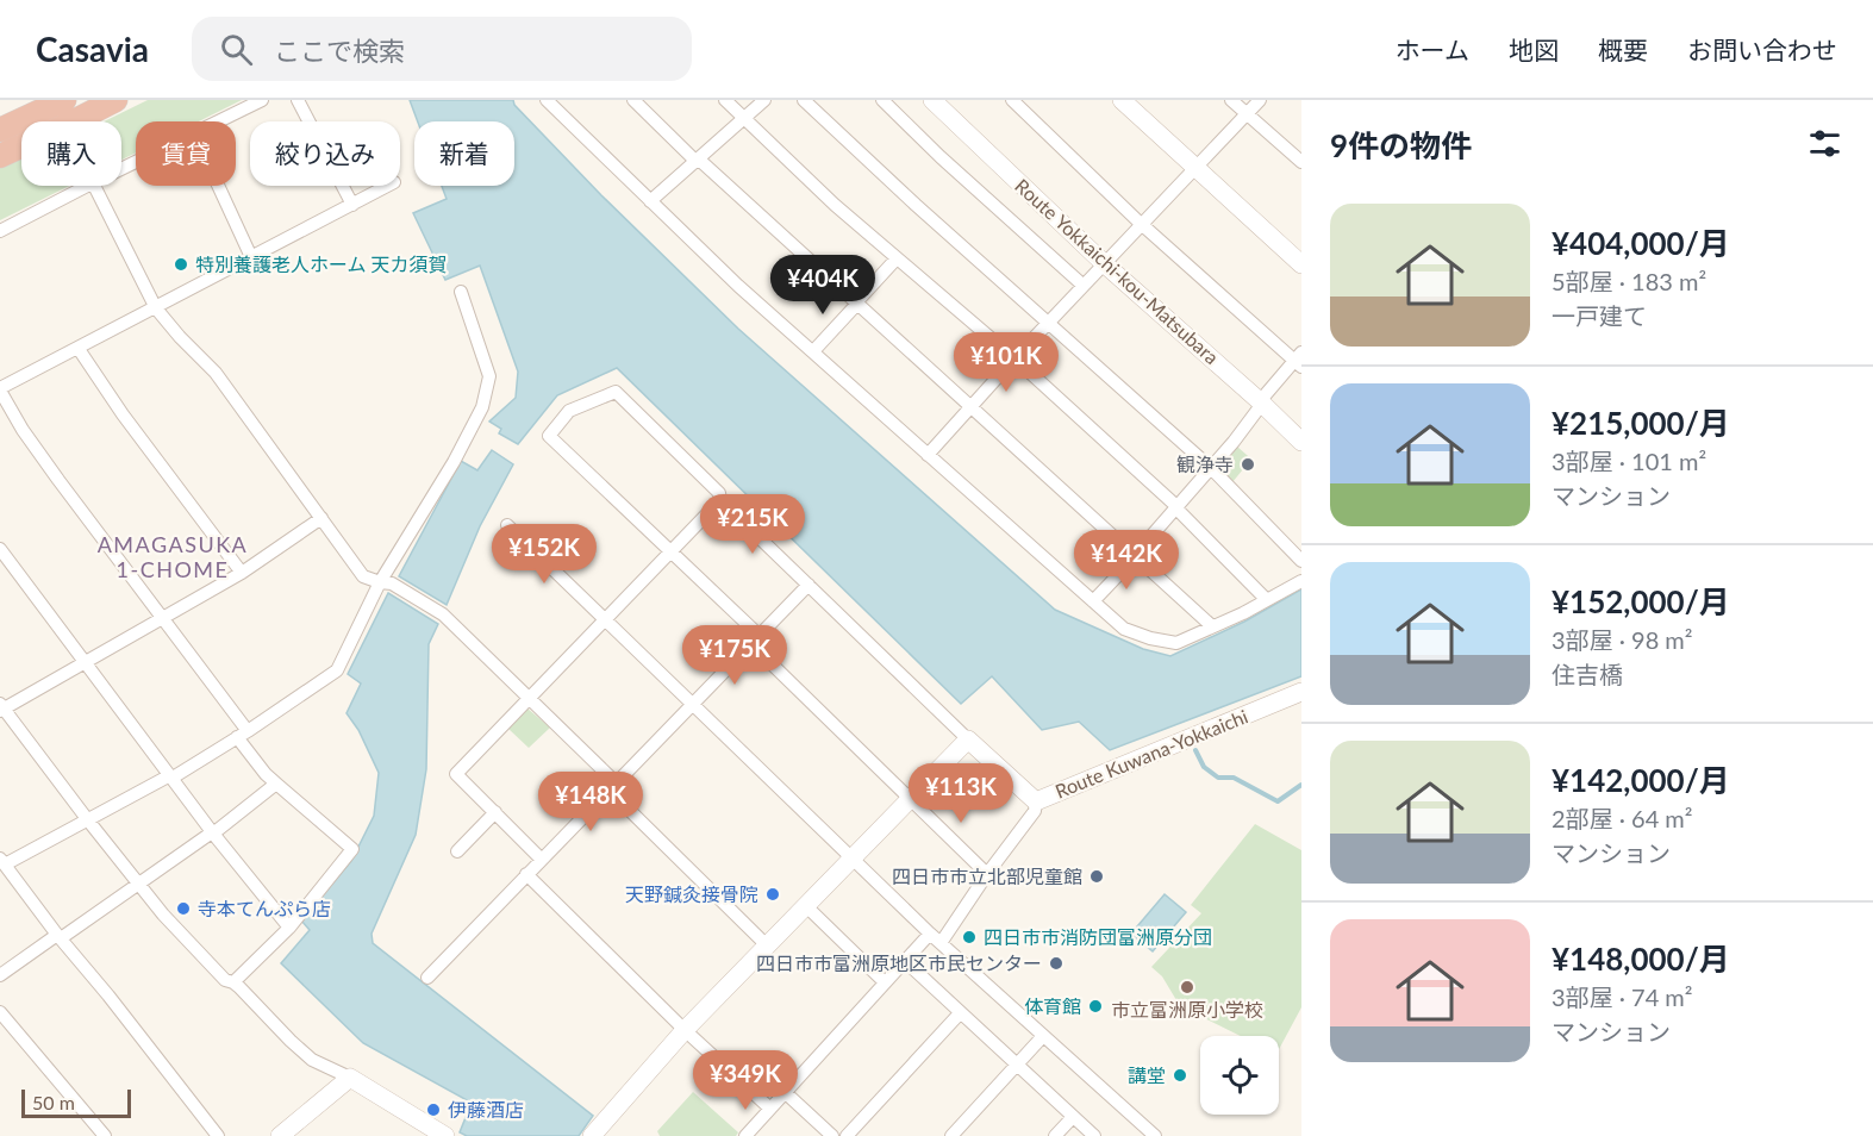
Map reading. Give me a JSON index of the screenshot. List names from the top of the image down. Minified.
{"streets":{"main road":["Route Yokkaichi-kou-Matsubara","Route Kuwana-Yokkaichi"]},"districts":["AMAGASUKA 1-CHOME"],"places":["特別養護老人ホーム 天カ須賀","観浄寺","四日市市立北部児童館","天野鍼灸接骨院","寺本てんぷら店","四日市市消防団富洲原分団","四日市市富洲原地区市民センター","市立富洲原小学校","体育館","講堂","伊藤酒店"],"scale_bar":"50 m","page":{"header":"Casavia","search":"ここで検索","nav":["ホーム","地図","概要","お問い合わせ"],"heading":"9件の物件","chip":["購入","賃貸","絞り込み","新着"],"list":[{"name":"¥404,000/月","note":"5部屋 · 183 m² · 一戸建て"},{"name":"¥215,000/月","note":"3部屋 · 101 m² · マンション"},{"name":"¥152,000/月","note":"3部屋 · 98 m² · 住吉橋"},{"name":"¥142,000/月","note":"2部屋 · 64 m² · マンション"},{"name":"¥148,000/月","note":"3部屋 · 74 m² · マンション"}],"price":["¥404K","¥101K","¥215K","¥152K","¥142K","¥175K","¥113K","¥148K","¥349K"],"scale":"50 m"}}
